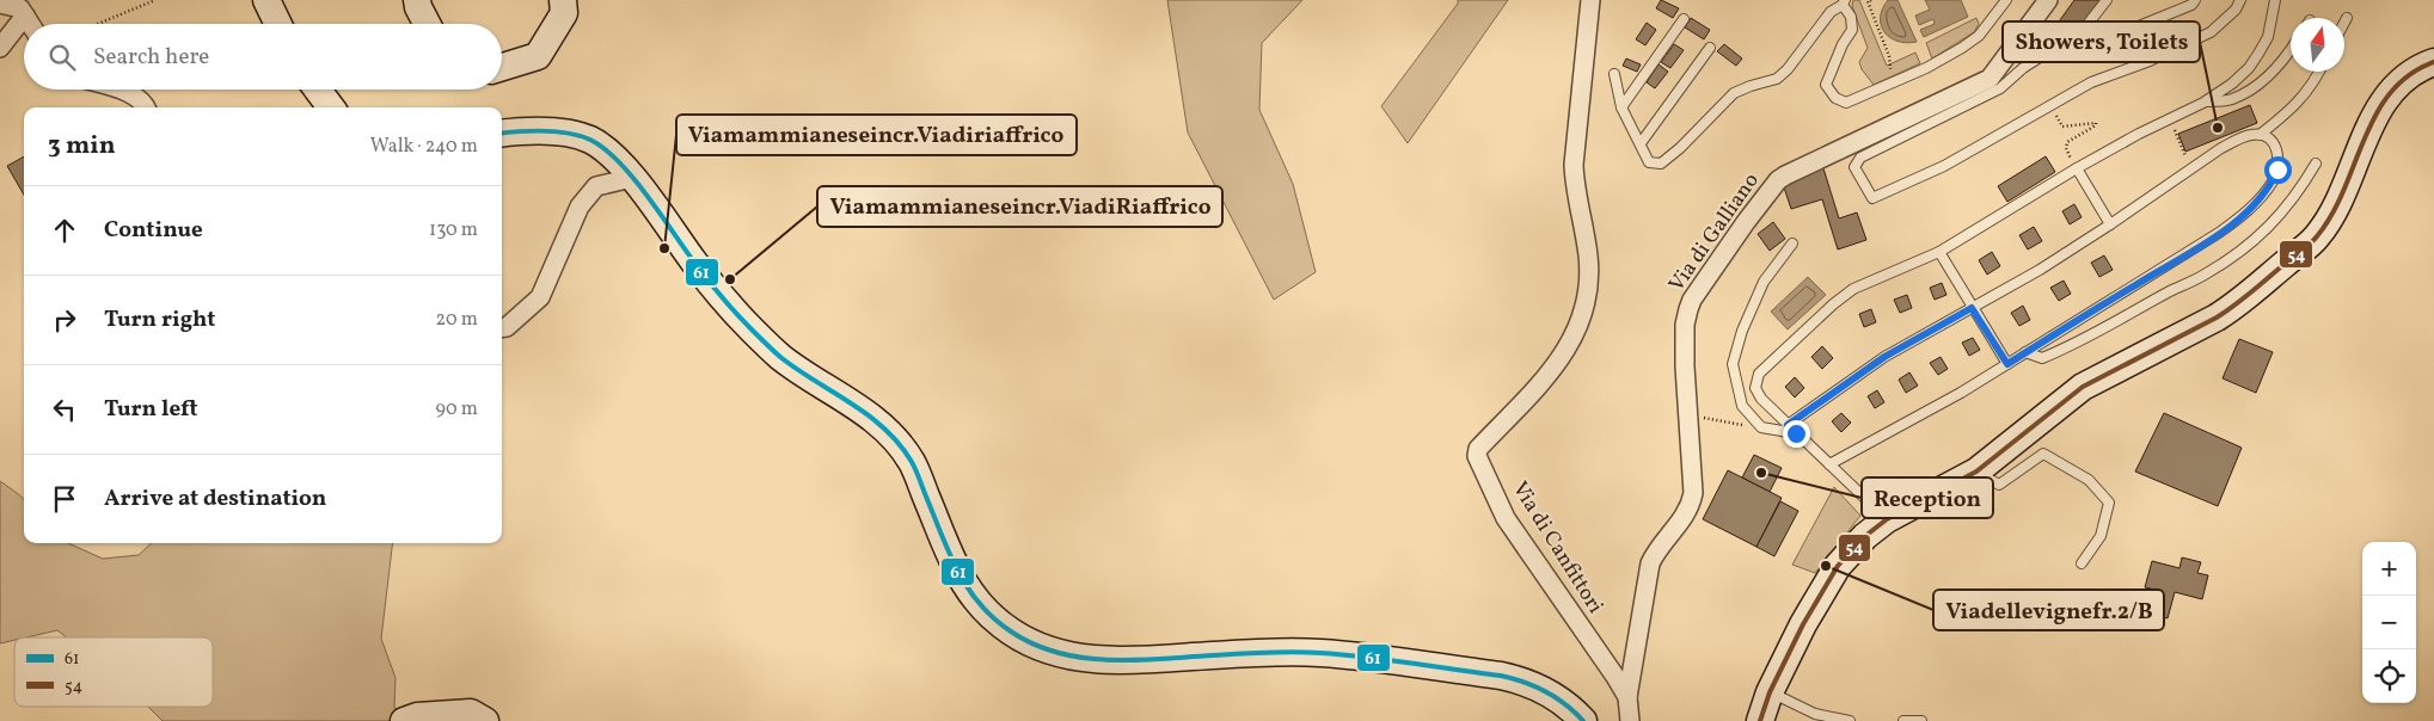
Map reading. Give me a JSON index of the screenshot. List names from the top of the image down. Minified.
{"streets":{"street":["Via di Galliano","Via di Canfittori"]},"crossings":[["Via di Galliano","Via di Canfittori"]],"places":["Showers, Toilets","Viamammianeseincr.Viadiriaffrico","Viamammianeseincr.ViadiRiaffrico","Reception","Viadellevignefr.2/B"],"lines":["transit line 54","transit line 61"],"legend":["61","54"],"north":"top","page":{"search":"Search here","heading":["3 min","Walk · 240 m"],"list":[["Continue","130 m"],["Turn right","20 m"],["Turn left","90 m"],"Arrive at destination"],"map_buttons":["+","−"]}}
